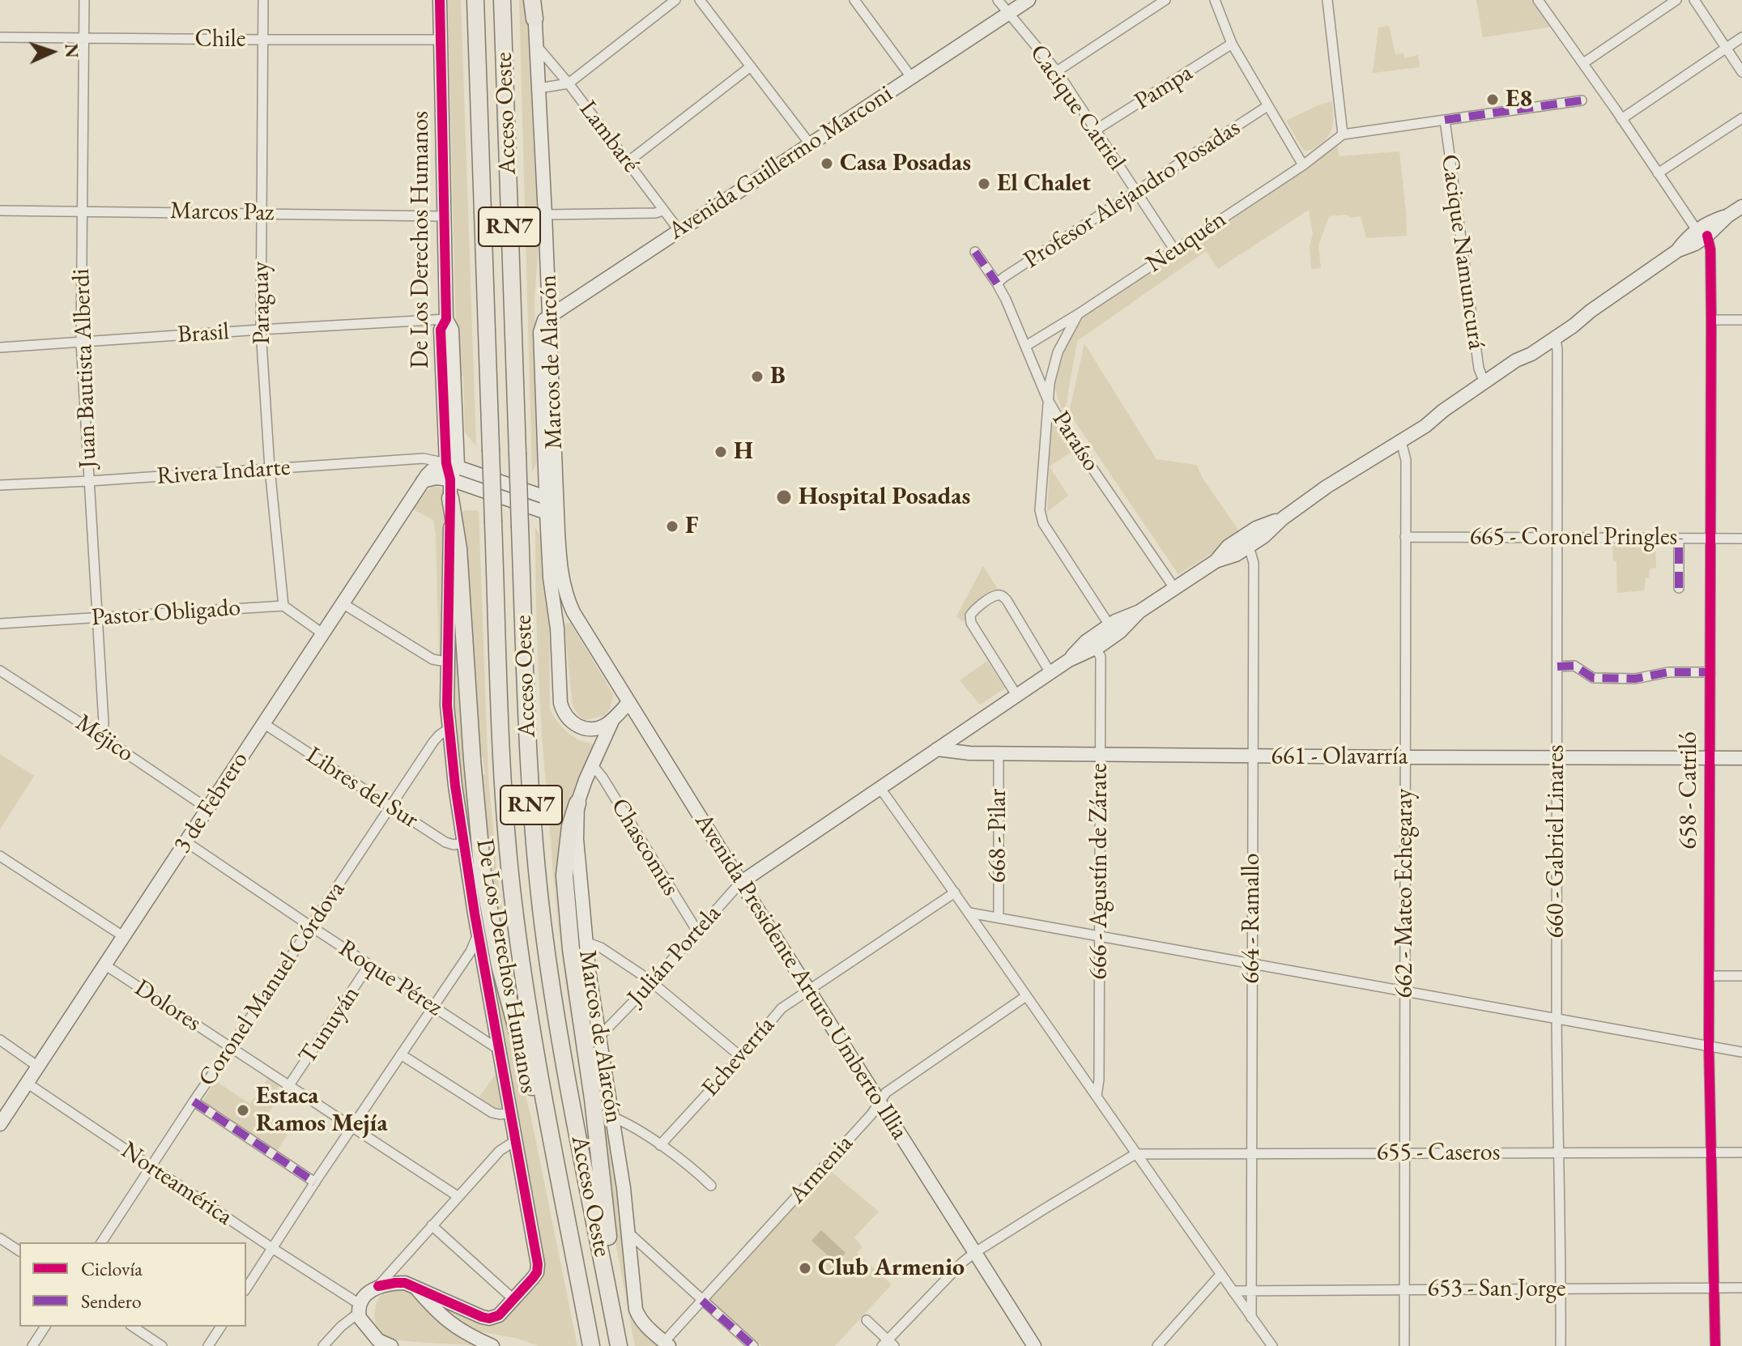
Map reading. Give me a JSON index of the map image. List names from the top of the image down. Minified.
{"streets":{"highway":["Acceso Oeste","RN7"],"main road":["Avenida Guillermo Marconi","De Los Derechos Humanos","Marcos de Alarcón","661 - Olavarría","3 de Febrero","Julián Portela","Avenida Presidente Arturo Umberto Illia","Norteamérica"],"street":["Chile","Pampa","Cacique Catriel","Lambaré","Profesor Alejandro Posadas","Marcos Paz","Neuquén","Cacique Namuncurá","Paraguay","Brasil","Juan Bautista Alberdi","Paraíso","Rivera Indarte","665 - Coronel Pringles","Pastor Obligado","Méjico","Libres del Sur","658 - Catriló","668 - Pilar","660 - Gabriel Linares","Chascomús","666 - Agustín de Zárate","662 - Mateo Echegaray","664 - Ramallo","Roque Pérez","Coronel Manuel Córdova","Dolores","Tunuyán","Echeverría","655 - Caseros","Armenia","653 - San Jorge"]},"crossings":[["Chile","De Los Derechos Humanos"],["Chile","Paraguay"],["Chile","Juan Bautista Alberdi"],["Pampa","Cacique Catriel"],["Cacique Catriel","Avenida Guillermo Marconi"],["Cacique Catriel","Profesor Alejandro Posadas"],["Cacique Catriel","Neuquén"],["Lambaré","Avenida Guillermo Marconi"],["Lambaré","Marcos de Alarcón"],["Avenida Guillermo Marconi","Marcos de Alarcón"],["Profesor Alejandro Posadas","Paraíso"],["Marcos Paz","De Los Derechos Humanos"],["Marcos Paz","Paraguay"],["Marcos Paz","Juan Bautista Alberdi"],["De Los Derechos Humanos","Brasil"],["De Los Derechos Humanos","Rivera Indarte"],["De Los Derechos Humanos","Libres del Sur"],["De Los Derechos Humanos","3 de Febrero"],["De Los Derechos Humanos","Roque Pérez"],["De Los Derechos Humanos","Coronel Manuel Córdova"],["Neuquén","Paraíso"],["Paraguay","Brasil"],["Paraguay","Rivera Indarte"],["Paraguay","Pastor Obligado"],["Brasil","Juan Bautista Alberdi"],["Marcos de Alarcón","Chascomús"],["Marcos de Alarcón","Julián Portela"],["Marcos de Alarcón","Avenida Presidente Arturo Umberto Illia"],["Marcos de Alarcón","Armenia"],["Juan Bautista Alberdi","Rivera Indarte"],["Juan Bautista Alberdi","Pastor Obligado"],["Juan Bautista Alberdi","Méjico"],["Rivera Indarte","3 de Febrero"],["665 - Coronel Pringles","658 - Catriló"],["665 - Coronel Pringles","660 - Gabriel Linares"],["665 - Coronel Pringles","662 - Mateo Echegaray"],["Méjico","3 de Febrero"],["661 - Olavarría","658 - Catriló"],["661 - Olavarría","668 - Pilar"],["661 - Olavarría","660 - Gabriel Linares"],["661 - Olavarría","666 - Agustín de Zárate"],["661 - Olavarría","662 - Mateo Echegaray"],["661 - Olavarría","664 - Ramallo"],["661 - Olavarría","Julián Portela"],["Libres del Sur","3 de Febrero"],["Libres del Sur","Coronel Manuel Córdova"],["658 - Catriló","655 - Caseros"],["658 - Catriló","653 - San Jorge"],["3 de Febrero","Roque Pérez"],["3 de Febrero","Dolores"],["3 de Febrero","Norteamérica"],["660 - Gabriel Linares","655 - Caseros"],["660 - Gabriel Linares","653 - San Jorge"],["Chascomús","Julián Portela"],["662 - Mateo Echegaray","655 - Caseros"],["662 - Mateo Echegaray","653 - San Jorge"],["664 - Ramallo","655 - Caseros"],["664 - Ramallo","653 - San Jorge"],["Julián Portela","Avenida Presidente Arturo Umberto Illia"],["Avenida Presidente Arturo Umberto Illia","Echeverría"],["Avenida Presidente Arturo Umberto Illia","Armenia"],["Roque Pérez","Coronel Manuel Córdova"],["Roque Pérez","Tunuyán"],["Coronel Manuel Córdova","Dolores"],["Coronel Manuel Córdova","Norteamérica"],["Dolores","Tunuyán"]],"places":["E8","Casa Posadas","El Chalet","B","H","Hospital Posadas","F","Estaca Ramos Mejía","Club Armenio"],"legend":["Ciclovía","Sendero"],"north":"right"}
